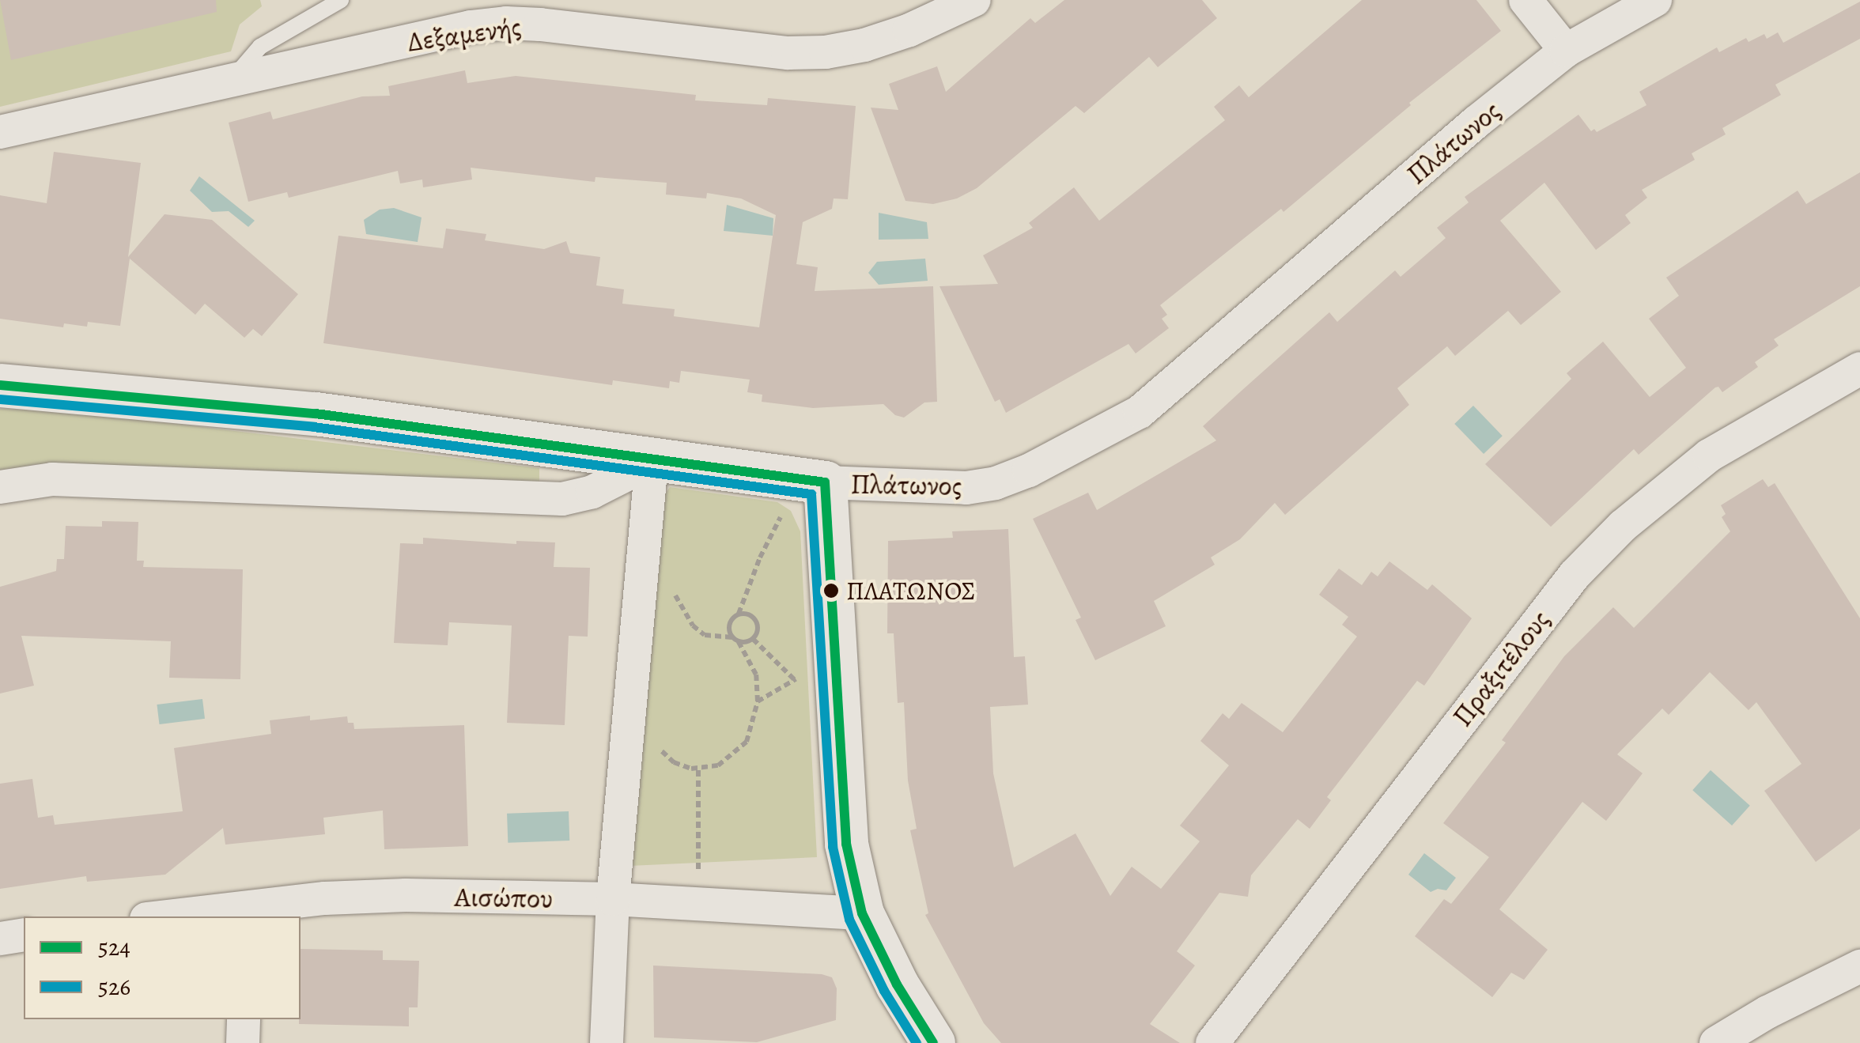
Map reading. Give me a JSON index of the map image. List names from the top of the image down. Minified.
{"streets":{"street":["Δεξαμενής","Πλάτωνος","Πραξιτέλους","Αισώπου"]},"places":["ΠΛΑΤΩΝΟΣ"],"lines":["transit line 524","transit line 526"],"legend":["524","526"]}
